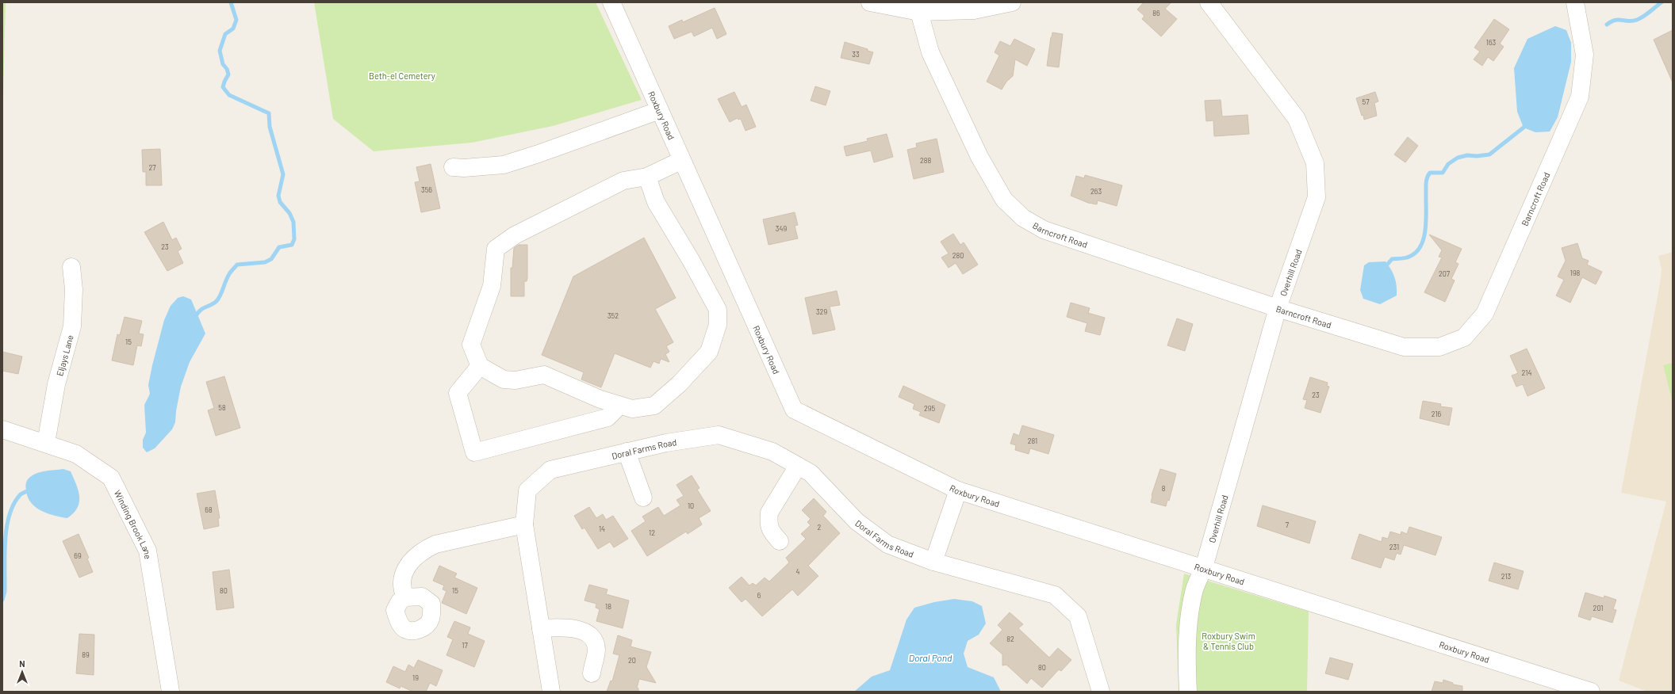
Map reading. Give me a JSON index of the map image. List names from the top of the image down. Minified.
{"streets":{"street":["Roxbury Road","Barncroft Road","Overhill Road","Eljays Lane","Doral Farms Road","Winding Brook Lane"]},"crossings":[["Roxbury Road","Overhill Road"],["Barncroft Road","Overhill Road"],["Eljays Lane","Winding Brook Lane"]],"water":["Doral Pond"],"parks":["Beth-el Cemetery","Roxbury Swim & Tennis Club"],"house_numbers":["86","163","33","57","288","27","356","263","349","23","280","198","207","329","352","15","214","23","58","295","216","281","8","10","68","7","2","14","12","231","69","4","213","80","15","6","18","201","82","17","89","20","80","19"],"north":"top"}
